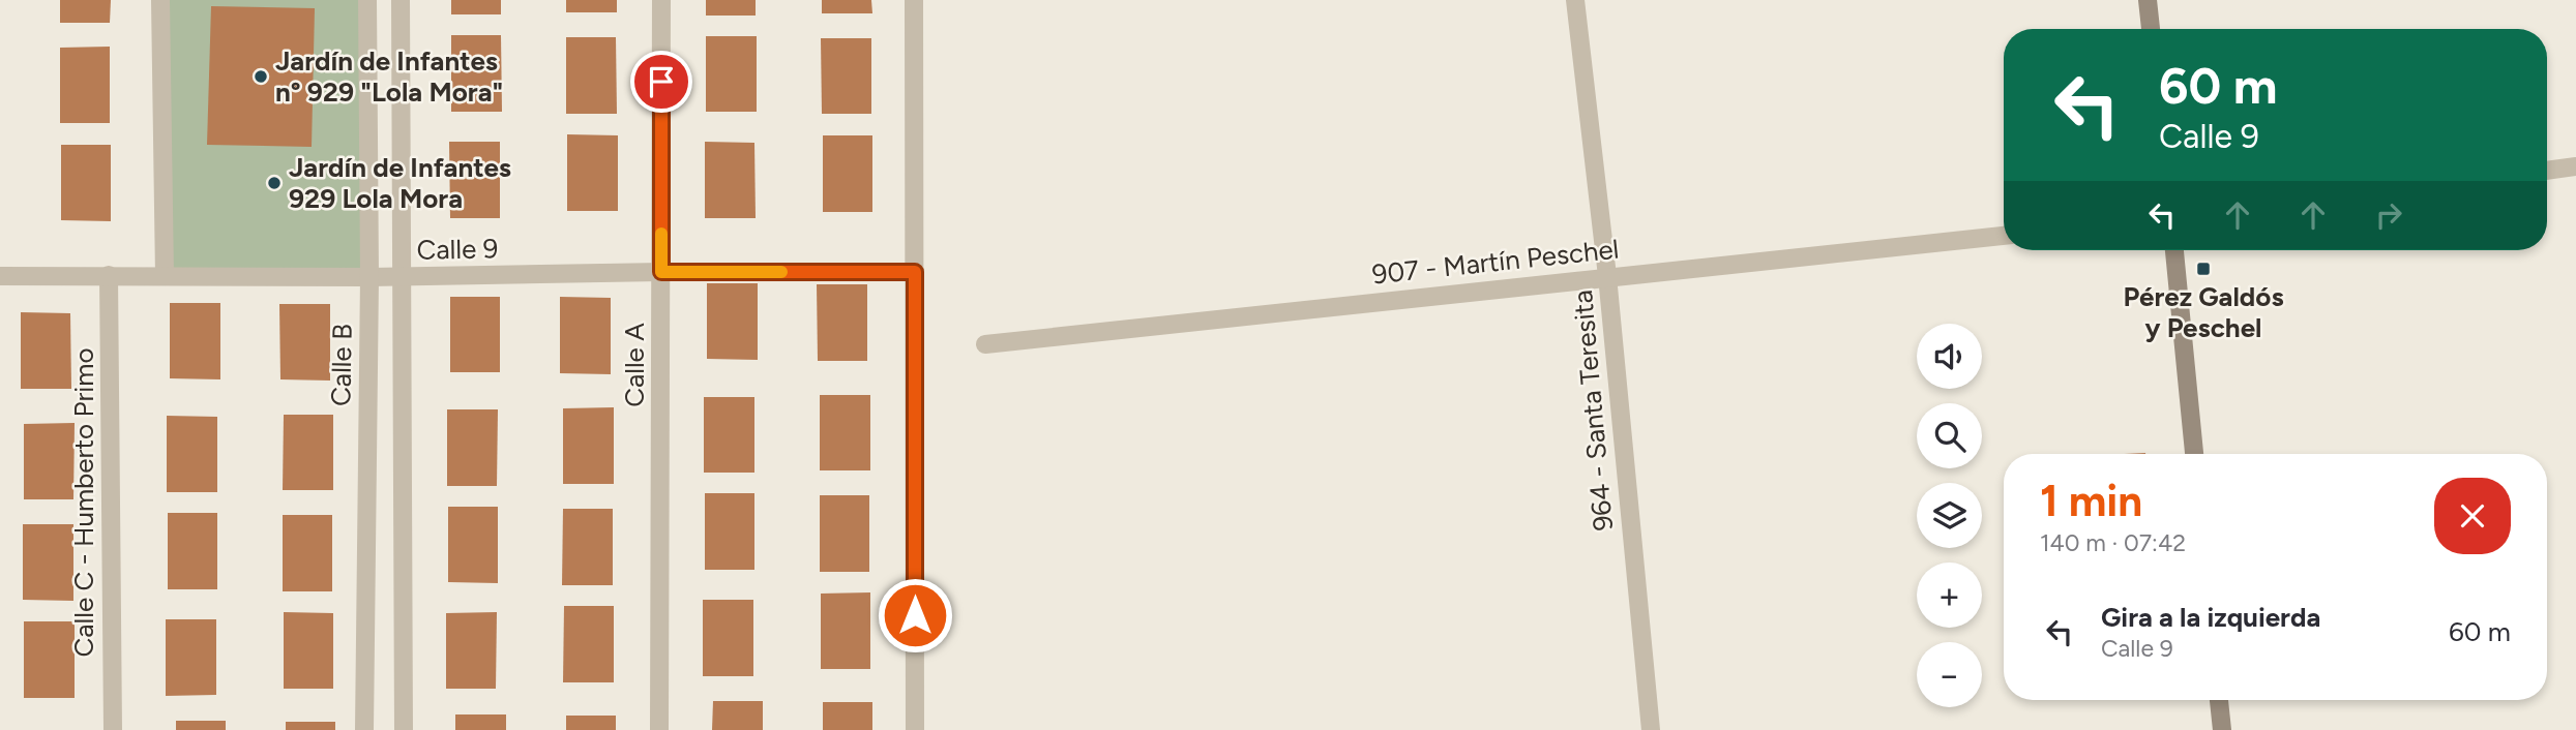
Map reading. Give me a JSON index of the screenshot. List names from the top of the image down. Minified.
{"streets":{"street":["Calle 9","907 - Martín Peschel","Calle B","Calle A","964 - Santa Teresita","Calle C - Humberto Primo"]},"crossings":[["Calle 9","Calle B"],["Calle 9","Calle A"],["Calle 9","Calle C - Humberto Primo"],["907 - Martín Peschel","964 - Santa Teresita"]],"places":{"other":["Jardín de Infantes n° 929 \"Lola Mora\"","Jardín de Infantes 929 Lola Mora"],"transit":["Pérez Galdós y Peschel"]},"page":{"turn":["60 m","Calle 9"],"map_buttons":["+","−"],"heading":["1 min","140 m · 07:42"],"list":[{"name":"Gira a la izquierda","note":"Calle 9","value":"60 m"}]}}
